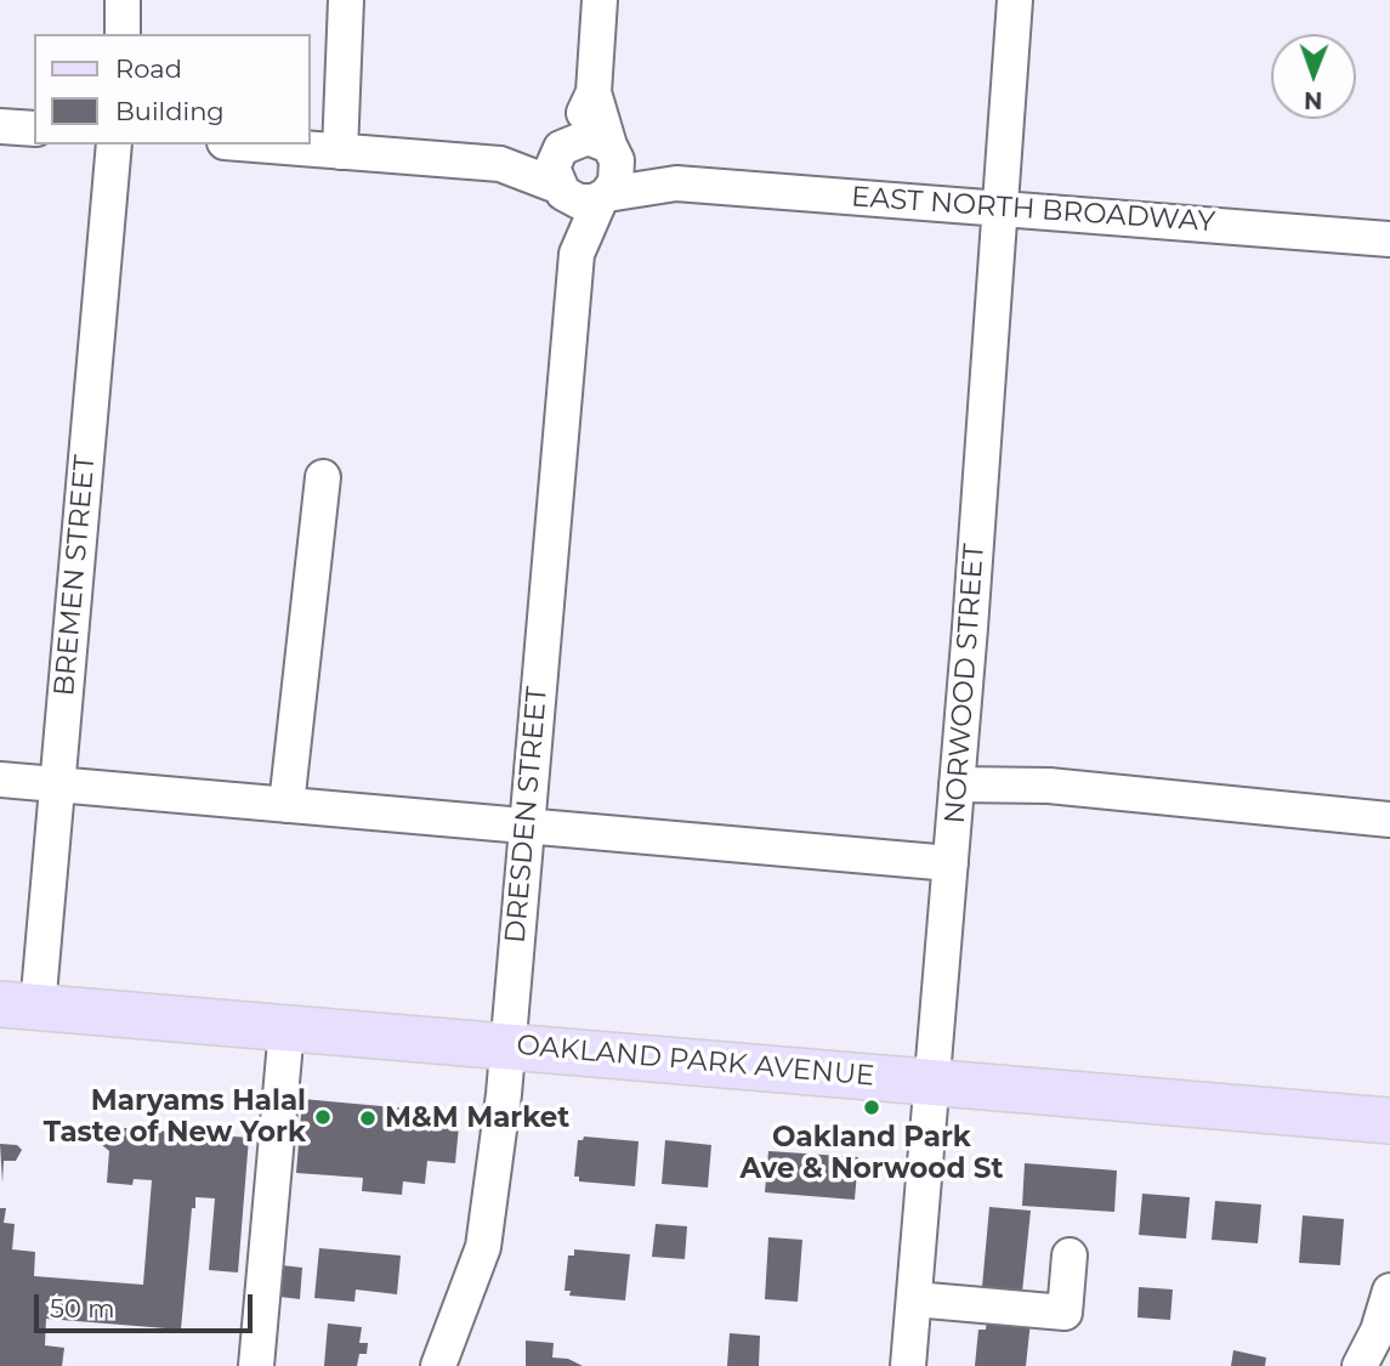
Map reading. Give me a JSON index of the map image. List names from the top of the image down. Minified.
{"streets":{"main road":["OAKLAND PARK AVENUE"],"street":["EAST NORTH BROADWAY","BREMEN STREET","NORWOOD STREET","DRESDEN STREET"]},"crossings":[["EAST NORTH BROADWAY","NORWOOD STREET"],["EAST NORTH BROADWAY","DRESDEN STREET"],["BREMEN STREET","OAKLAND PARK AVENUE"],["NORWOOD STREET","OAKLAND PARK AVENUE"],["DRESDEN STREET","OAKLAND PARK AVENUE"]],"places":["Oakland Park Ave & Norwood St","Maryams Halal Taste of New York","M&M Market"],"legend":["Road","Building"],"scale_bar":"50 m","north":"bottom"}
